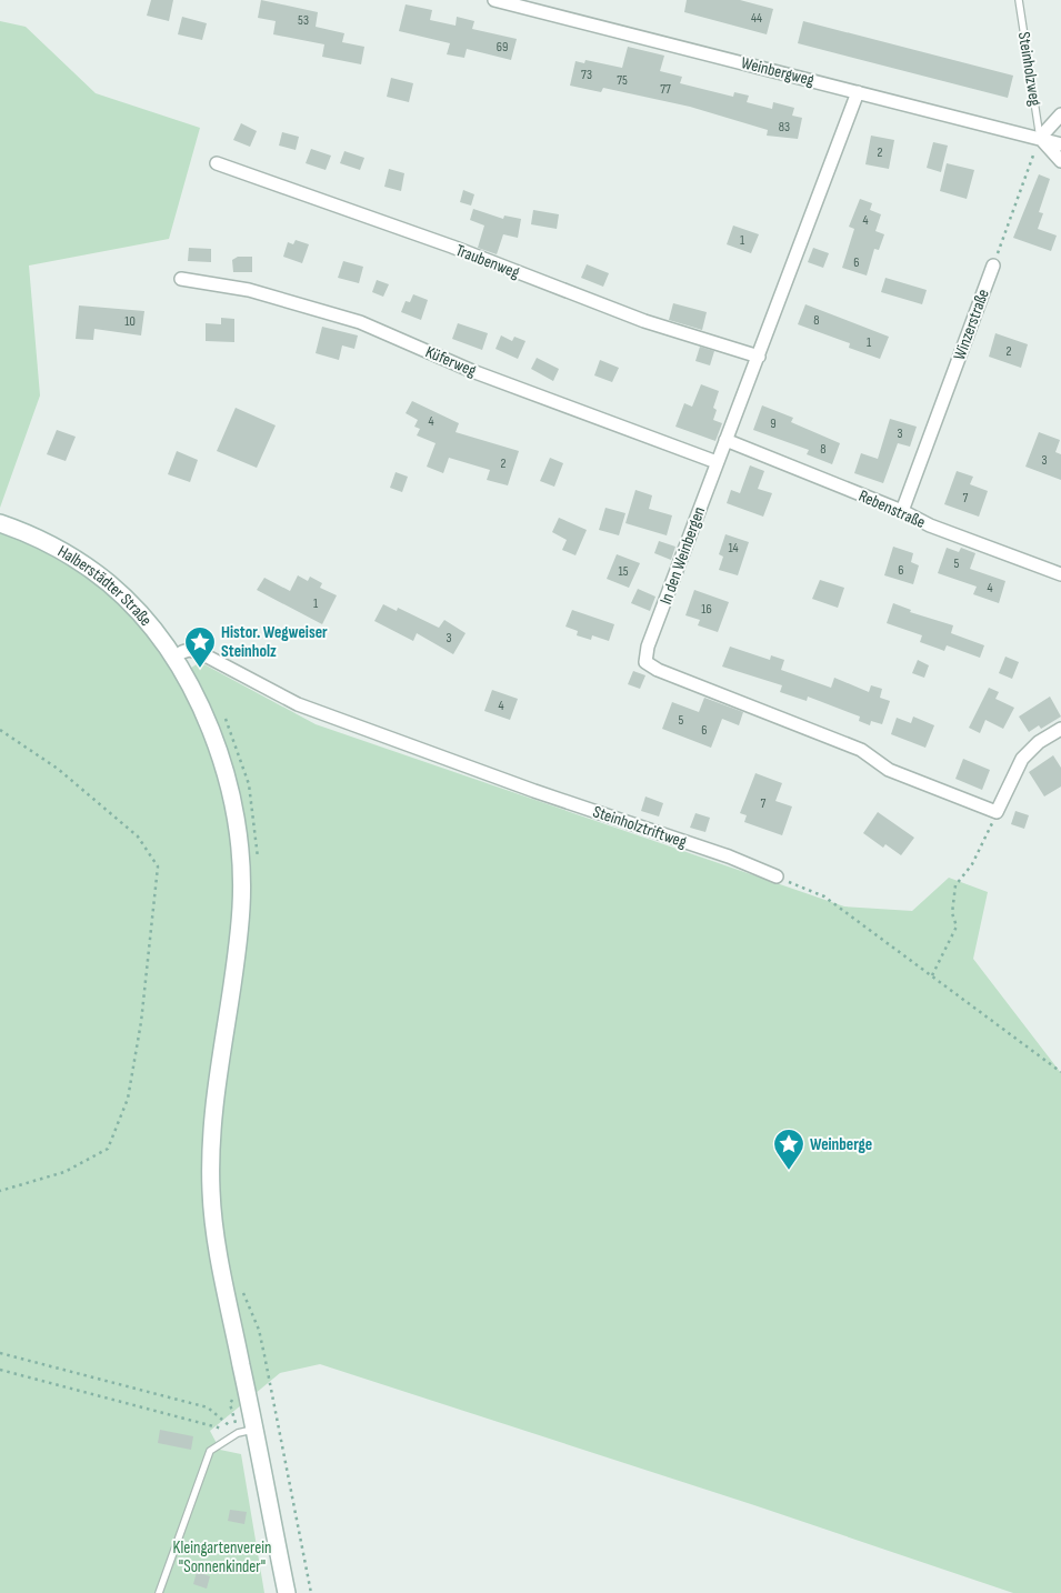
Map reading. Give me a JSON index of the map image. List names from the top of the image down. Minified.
{"streets":{"main road":["Halberstädter Straße"],"street":["Weinbergweg","Traubenweg","Winzerstraße","Küferweg","Rebenstraße","In den Weinbergen","Steinholztriftweg"],"lane":["Steinholzweg"]},"crossings":[["Steinholzweg","Weinbergweg"],["Weinbergweg","In den Weinbergen"],["Traubenweg","In den Weinbergen"],["Winzerstraße","Rebenstraße"],["Küferweg","In den Weinbergen"],["Rebenstraße","In den Weinbergen"]],"parks":["Kleingartenverein \"Sonnenkinder\""],"places":{"place":["Histor. Wegweiser Steinholz","Weinberge"]},"house_numbers":["44","53","69","73","75","77","83","2","4","1","6","8","10","1","2","4","9","3","8","3","2","7","14","5","6","15","4","1","16","3","4","5","6","7"]}
